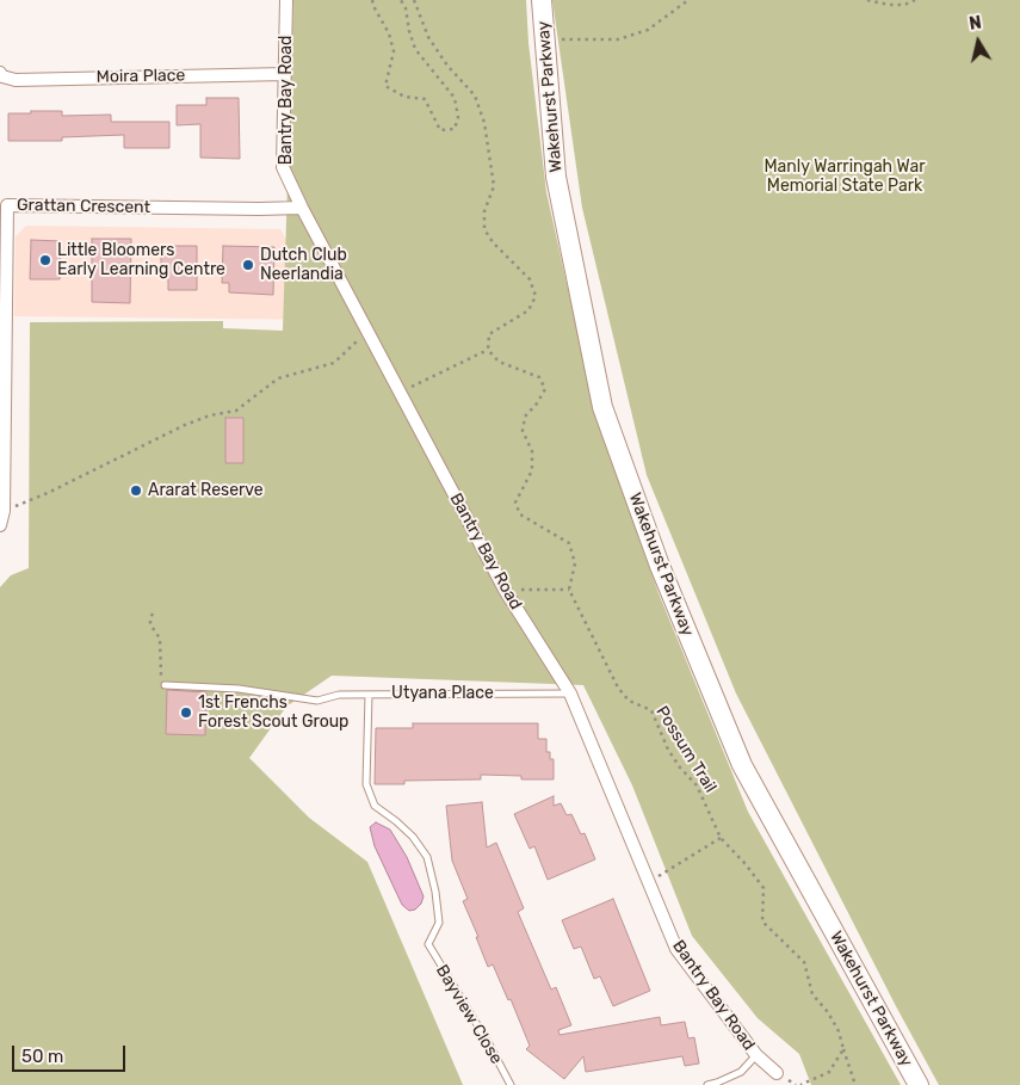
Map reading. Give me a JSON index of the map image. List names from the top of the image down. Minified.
{"streets":{"main road":["Wakehurst Parkway"],"street":["Moira Place","Bantry Bay Road","Grattan Crescent"],"lane":["Utyana Place","Bayview Close"],"path":["Possum Trail"]},"crossings":[["Moira Place","Bantry Bay Road"],["Bantry Bay Road","Grattan Crescent"],["Bantry Bay Road","Utyana Place"],["Utyana Place","Bayview Close"]],"parks":["Manly Warringah War Memorial State Park"],"places":["Little Bloomers Early Learning Centre","Dutch Club Neerlandia","Ararat Reserve","1st Frenchs Forest Scout Group"],"scale_bar":"50 m","north":"top"}
